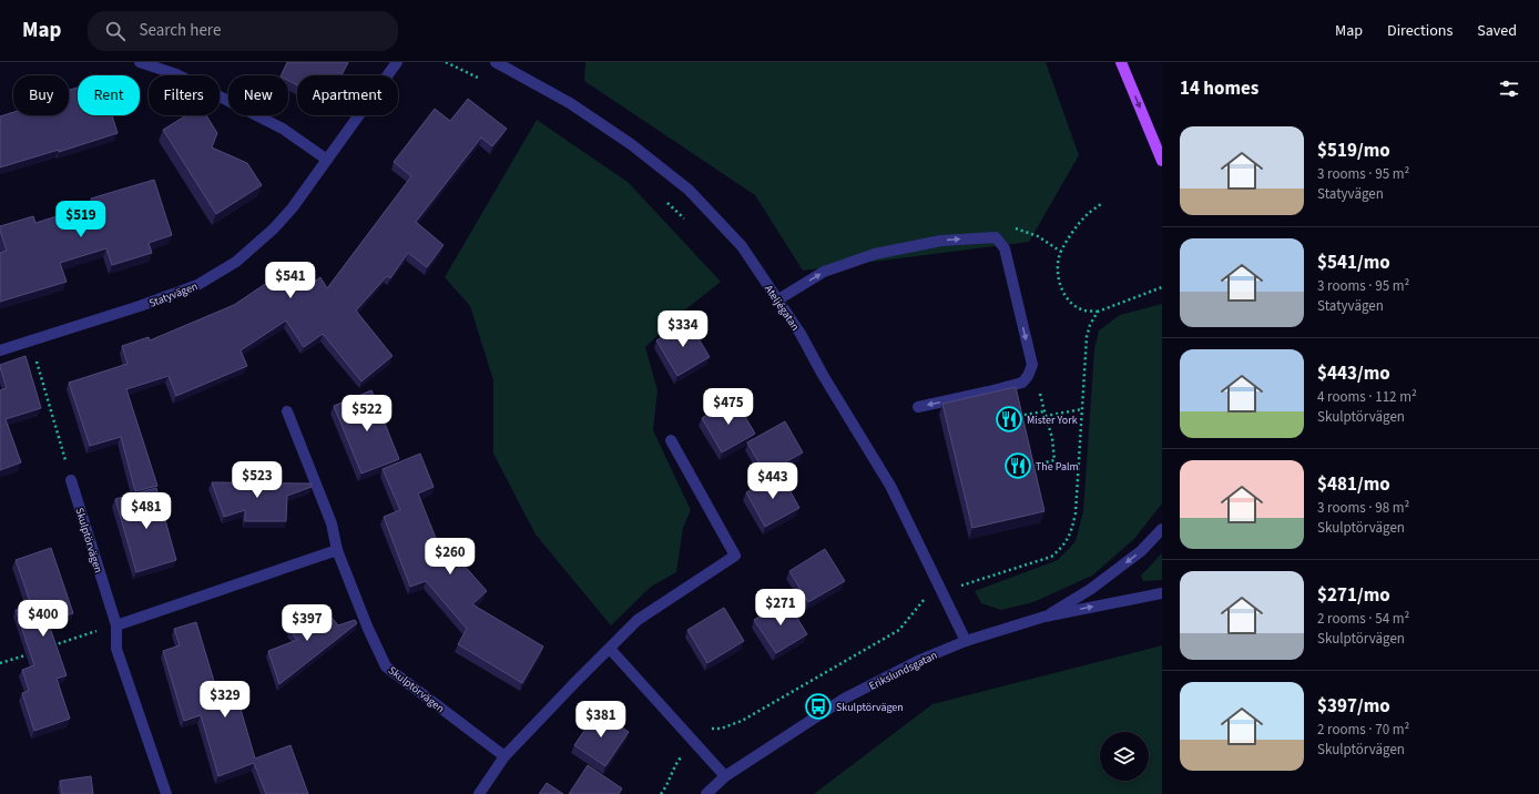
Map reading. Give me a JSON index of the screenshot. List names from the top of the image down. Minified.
{"streets":{"street":["Statyvägen","Ateljégatan","Skulptörvägen","Erikslundsgatan"]},"crossings":[["Ateljégatan","Erikslundsgatan"]],"places":{"restaurant":["Mister York","The Palm"],"bus stop":["Skulptörvägen"]},"page":{"header":"Map","search":"Search here","nav":["Map","Directions","Saved"],"heading":"14 homes","chip":["Buy","Rent","Filters","New","Apartment"],"list":[{"name":"$519/mo","note":"3 rooms · 95 m² · Statyvägen"},{"name":"$541/mo","note":"3 rooms · 95 m² · Statyvägen"},{"name":"$443/mo","note":"4 rooms · 112 m² · Skulptörvägen"},{"name":"$481/mo","note":"3 rooms · 98 m² · Skulptörvägen"},{"name":"$271/mo","note":"2 rooms · 54 m² · Skulptörvägen"},{"name":"$397/mo","note":"2 rooms · 70 m² · Skulptörvägen"}],"price":["$519","$541","$334","$475","$522","$523","$443","$481","$260","$271","$400","$397","$329","$381"]}}
